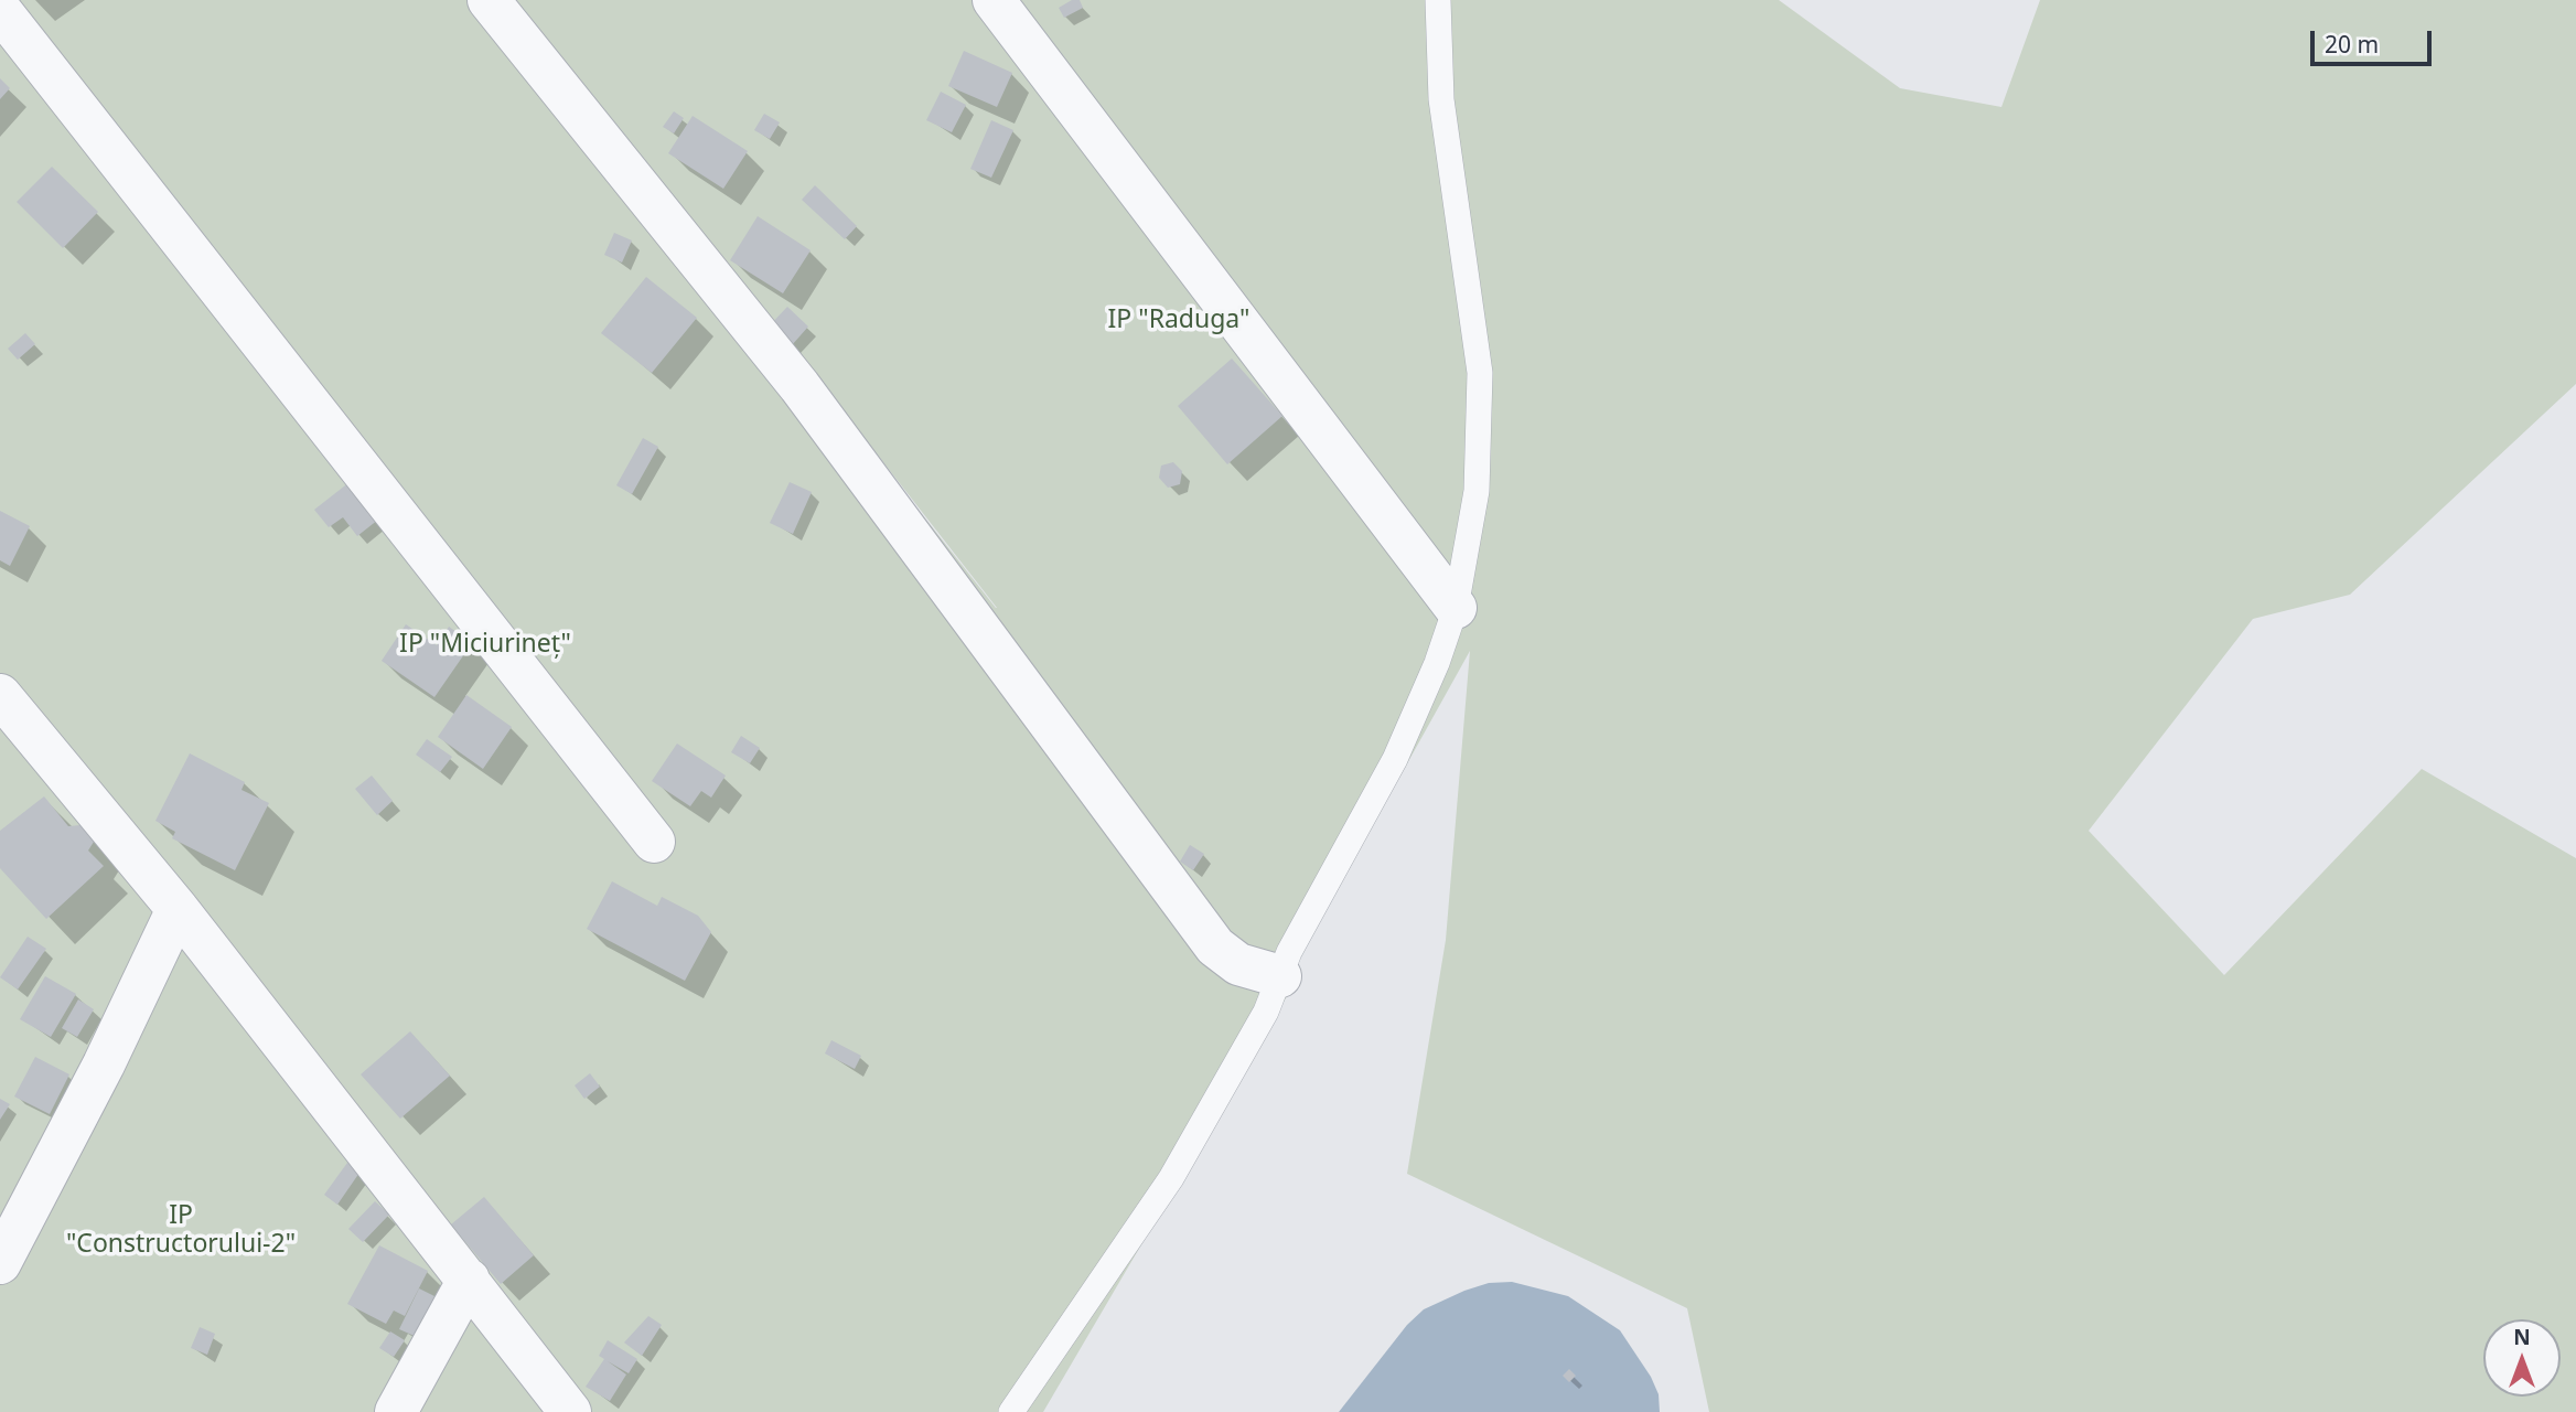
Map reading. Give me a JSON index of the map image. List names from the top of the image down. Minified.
{"parks":["IP \"Raduga\"","IP \"Miciurineț\"","IP \"Constructorului-2\""],"scale_bar":"20 m","north":"top"}
